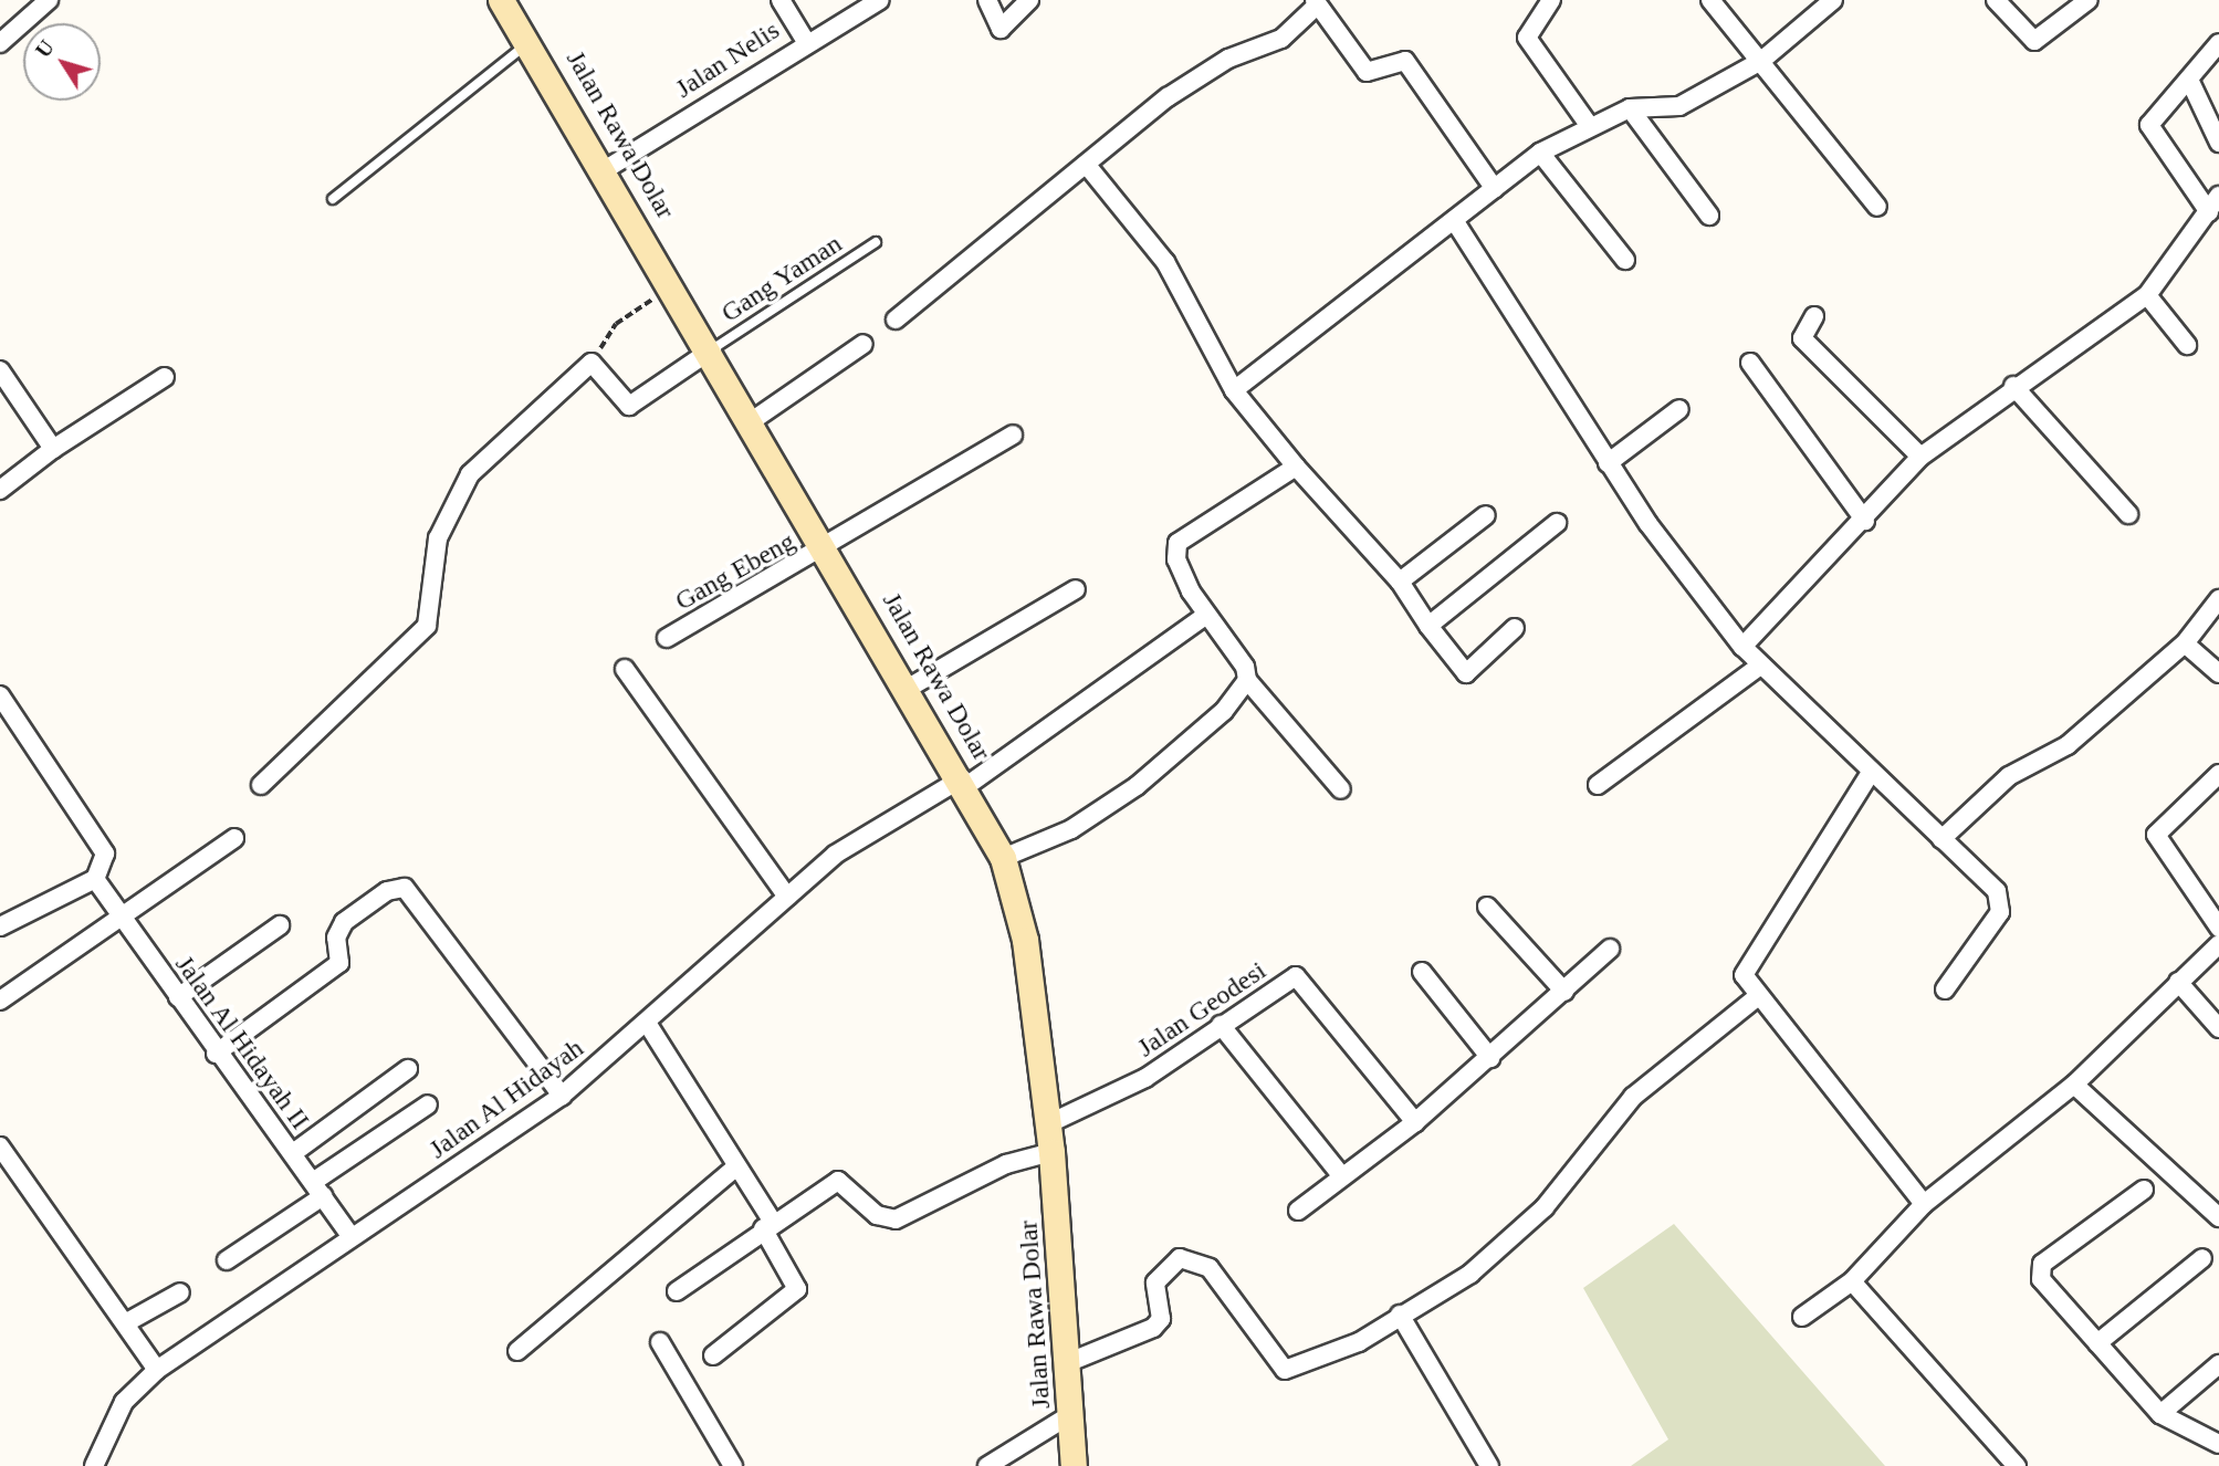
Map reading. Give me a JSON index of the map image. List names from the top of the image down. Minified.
{"streets":{"street":["Jalan Nelis","Jalan Rawa Dolar","Gang Ebeng","Jalan Geodesi","Jalan Al Hidayah II","Jalan Al Hidayah"],"lane":["Gang Yaman"]},"crossings":[["Jalan Nelis","Jalan Rawa Dolar"],["Jalan Rawa Dolar","Gang Yaman"],["Jalan Rawa Dolar","Gang Ebeng"],["Jalan Rawa Dolar","Jalan Geodesi"],["Jalan Rawa Dolar","Jalan Al Hidayah"],["Jalan Al Hidayah II","Jalan Al Hidayah"]],"north":"top left"}
